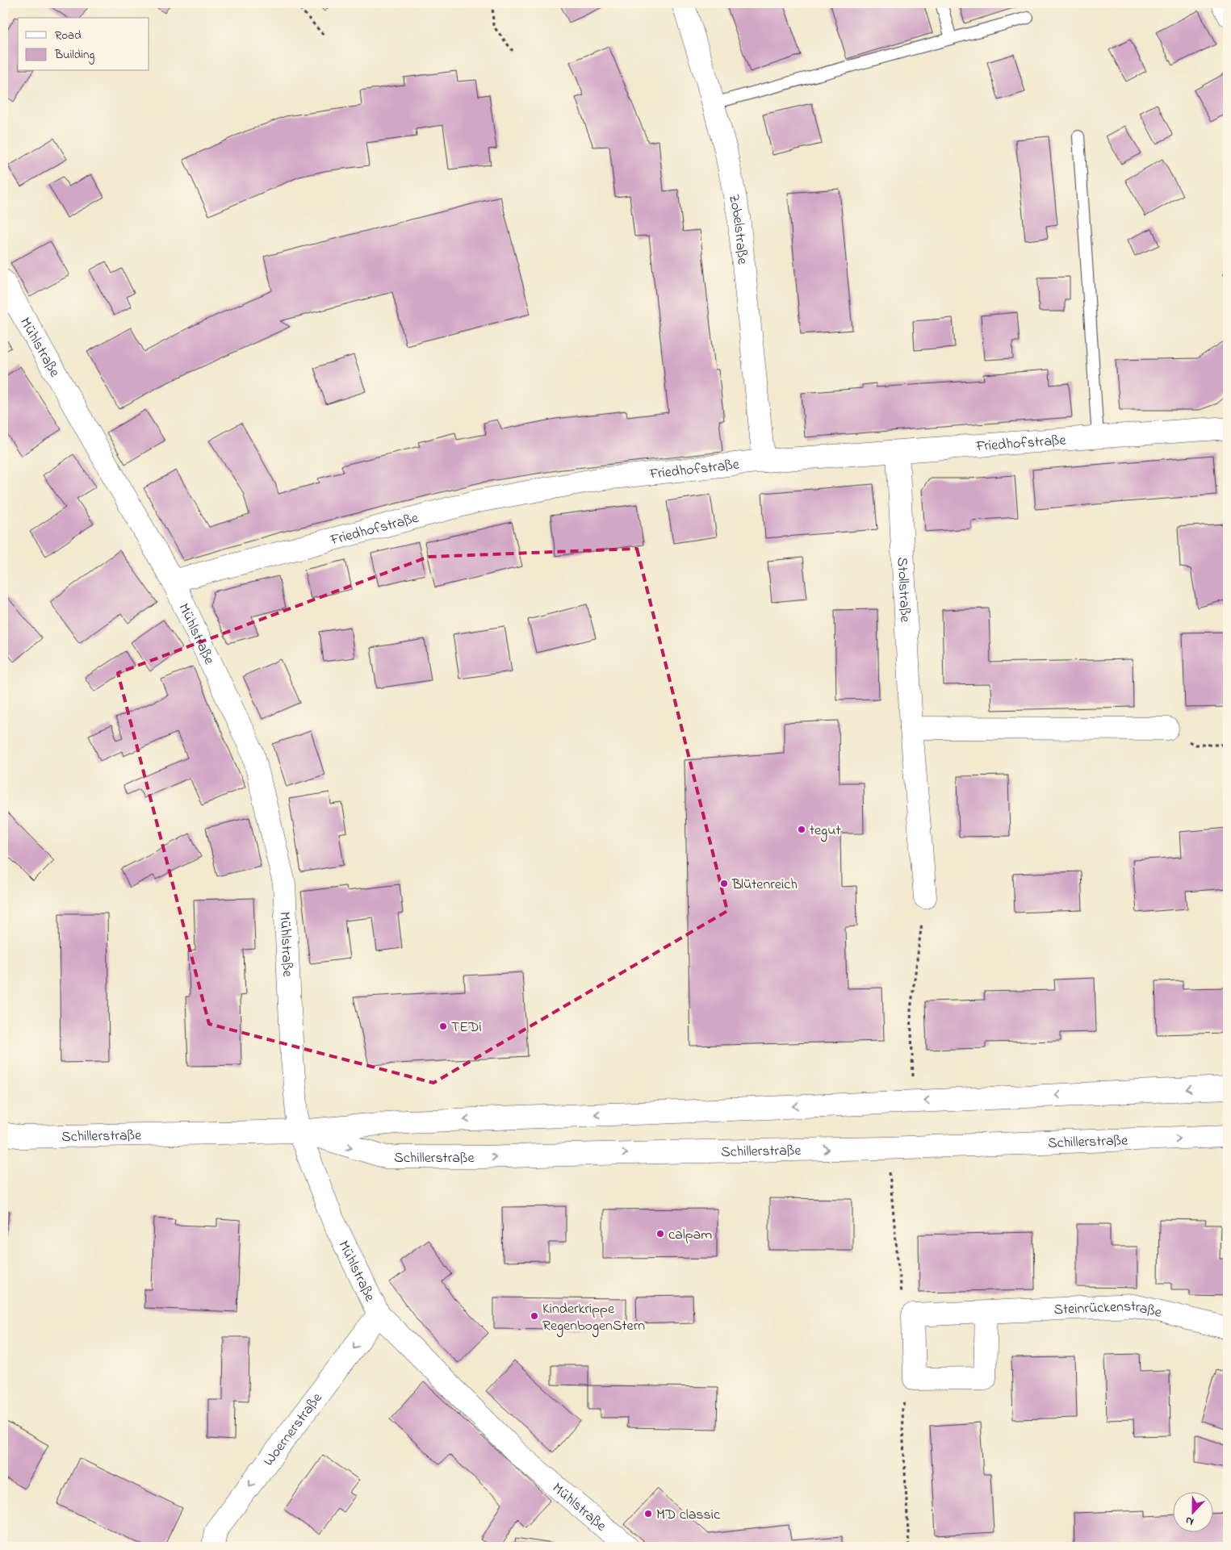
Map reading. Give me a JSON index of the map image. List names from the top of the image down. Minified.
{"streets":{"street":["Zobelstraße","Mühlstraße","Friedhofstraße","Stollstraße","Schillerstraße","Steinrückenstraße","Woernerstraße"]},"crossings":[["Zobelstraße","Friedhofstraße"],["Mühlstraße","Friedhofstraße"],["Mühlstraße","Schillerstraße"],["Mühlstraße","Woernerstraße"],["Friedhofstraße","Stollstraße"]],"one_way":["Woernerstraße"],"places":["tegut","Blütenreich","TEDi","calpam","Kinderkrippe RegenbogenStern","MD classic"],"legend":["Road","Building"],"north":"bottom"}
